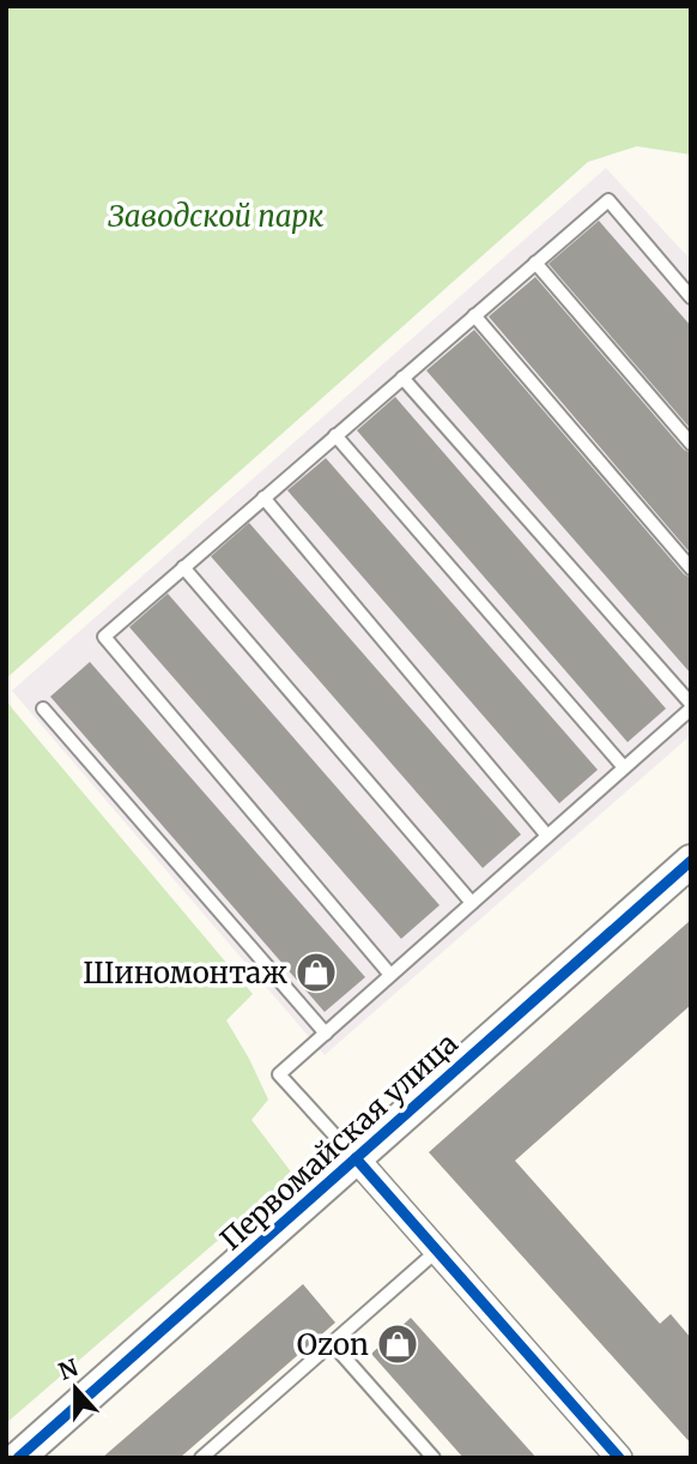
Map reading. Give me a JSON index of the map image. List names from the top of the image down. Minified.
{"streets":{"street":["Первомайская улица"]},"parks":["Заводской парк"],"places":{"shop":["Шиномонтаж","Ozon"]},"north":"top"}
